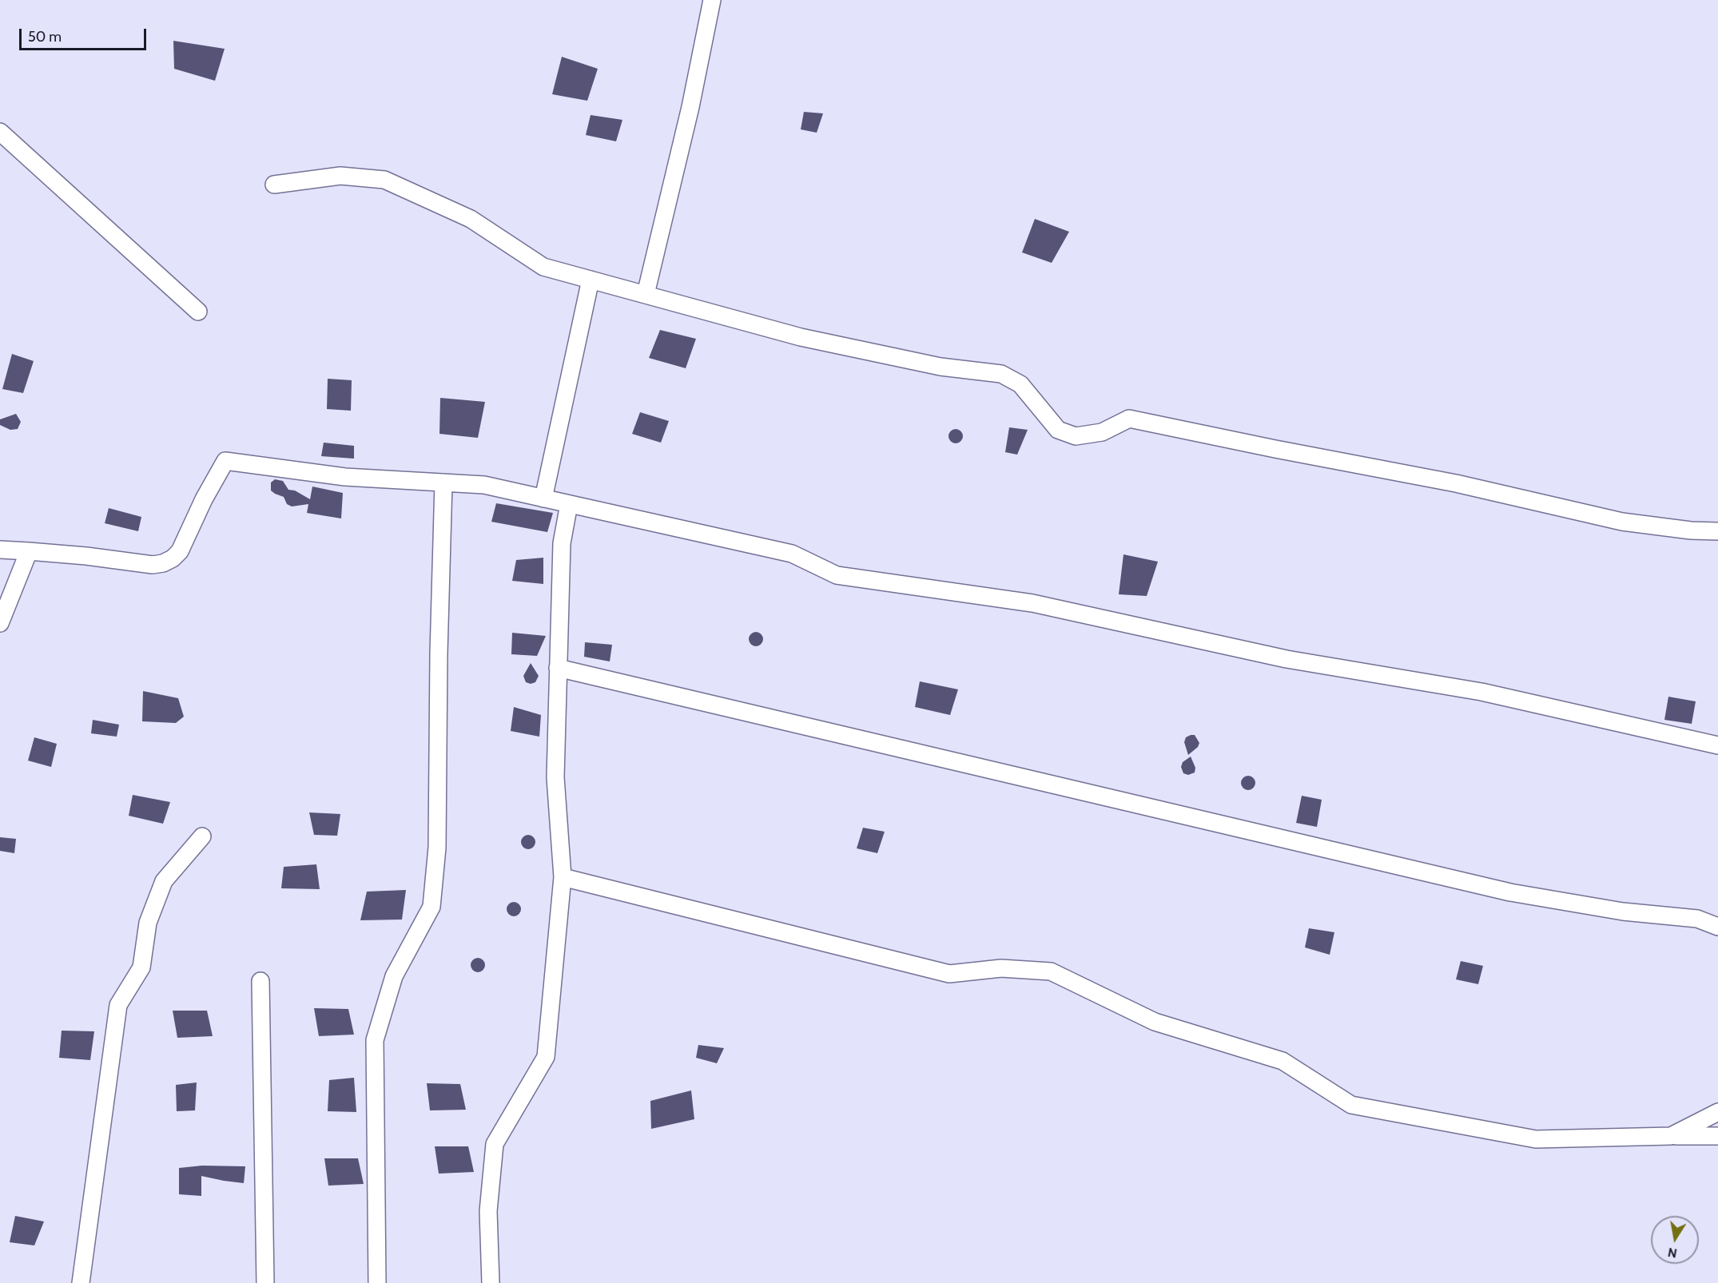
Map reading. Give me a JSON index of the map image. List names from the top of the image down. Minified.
{"scale_bar":"50 m","north":"bottom"}
